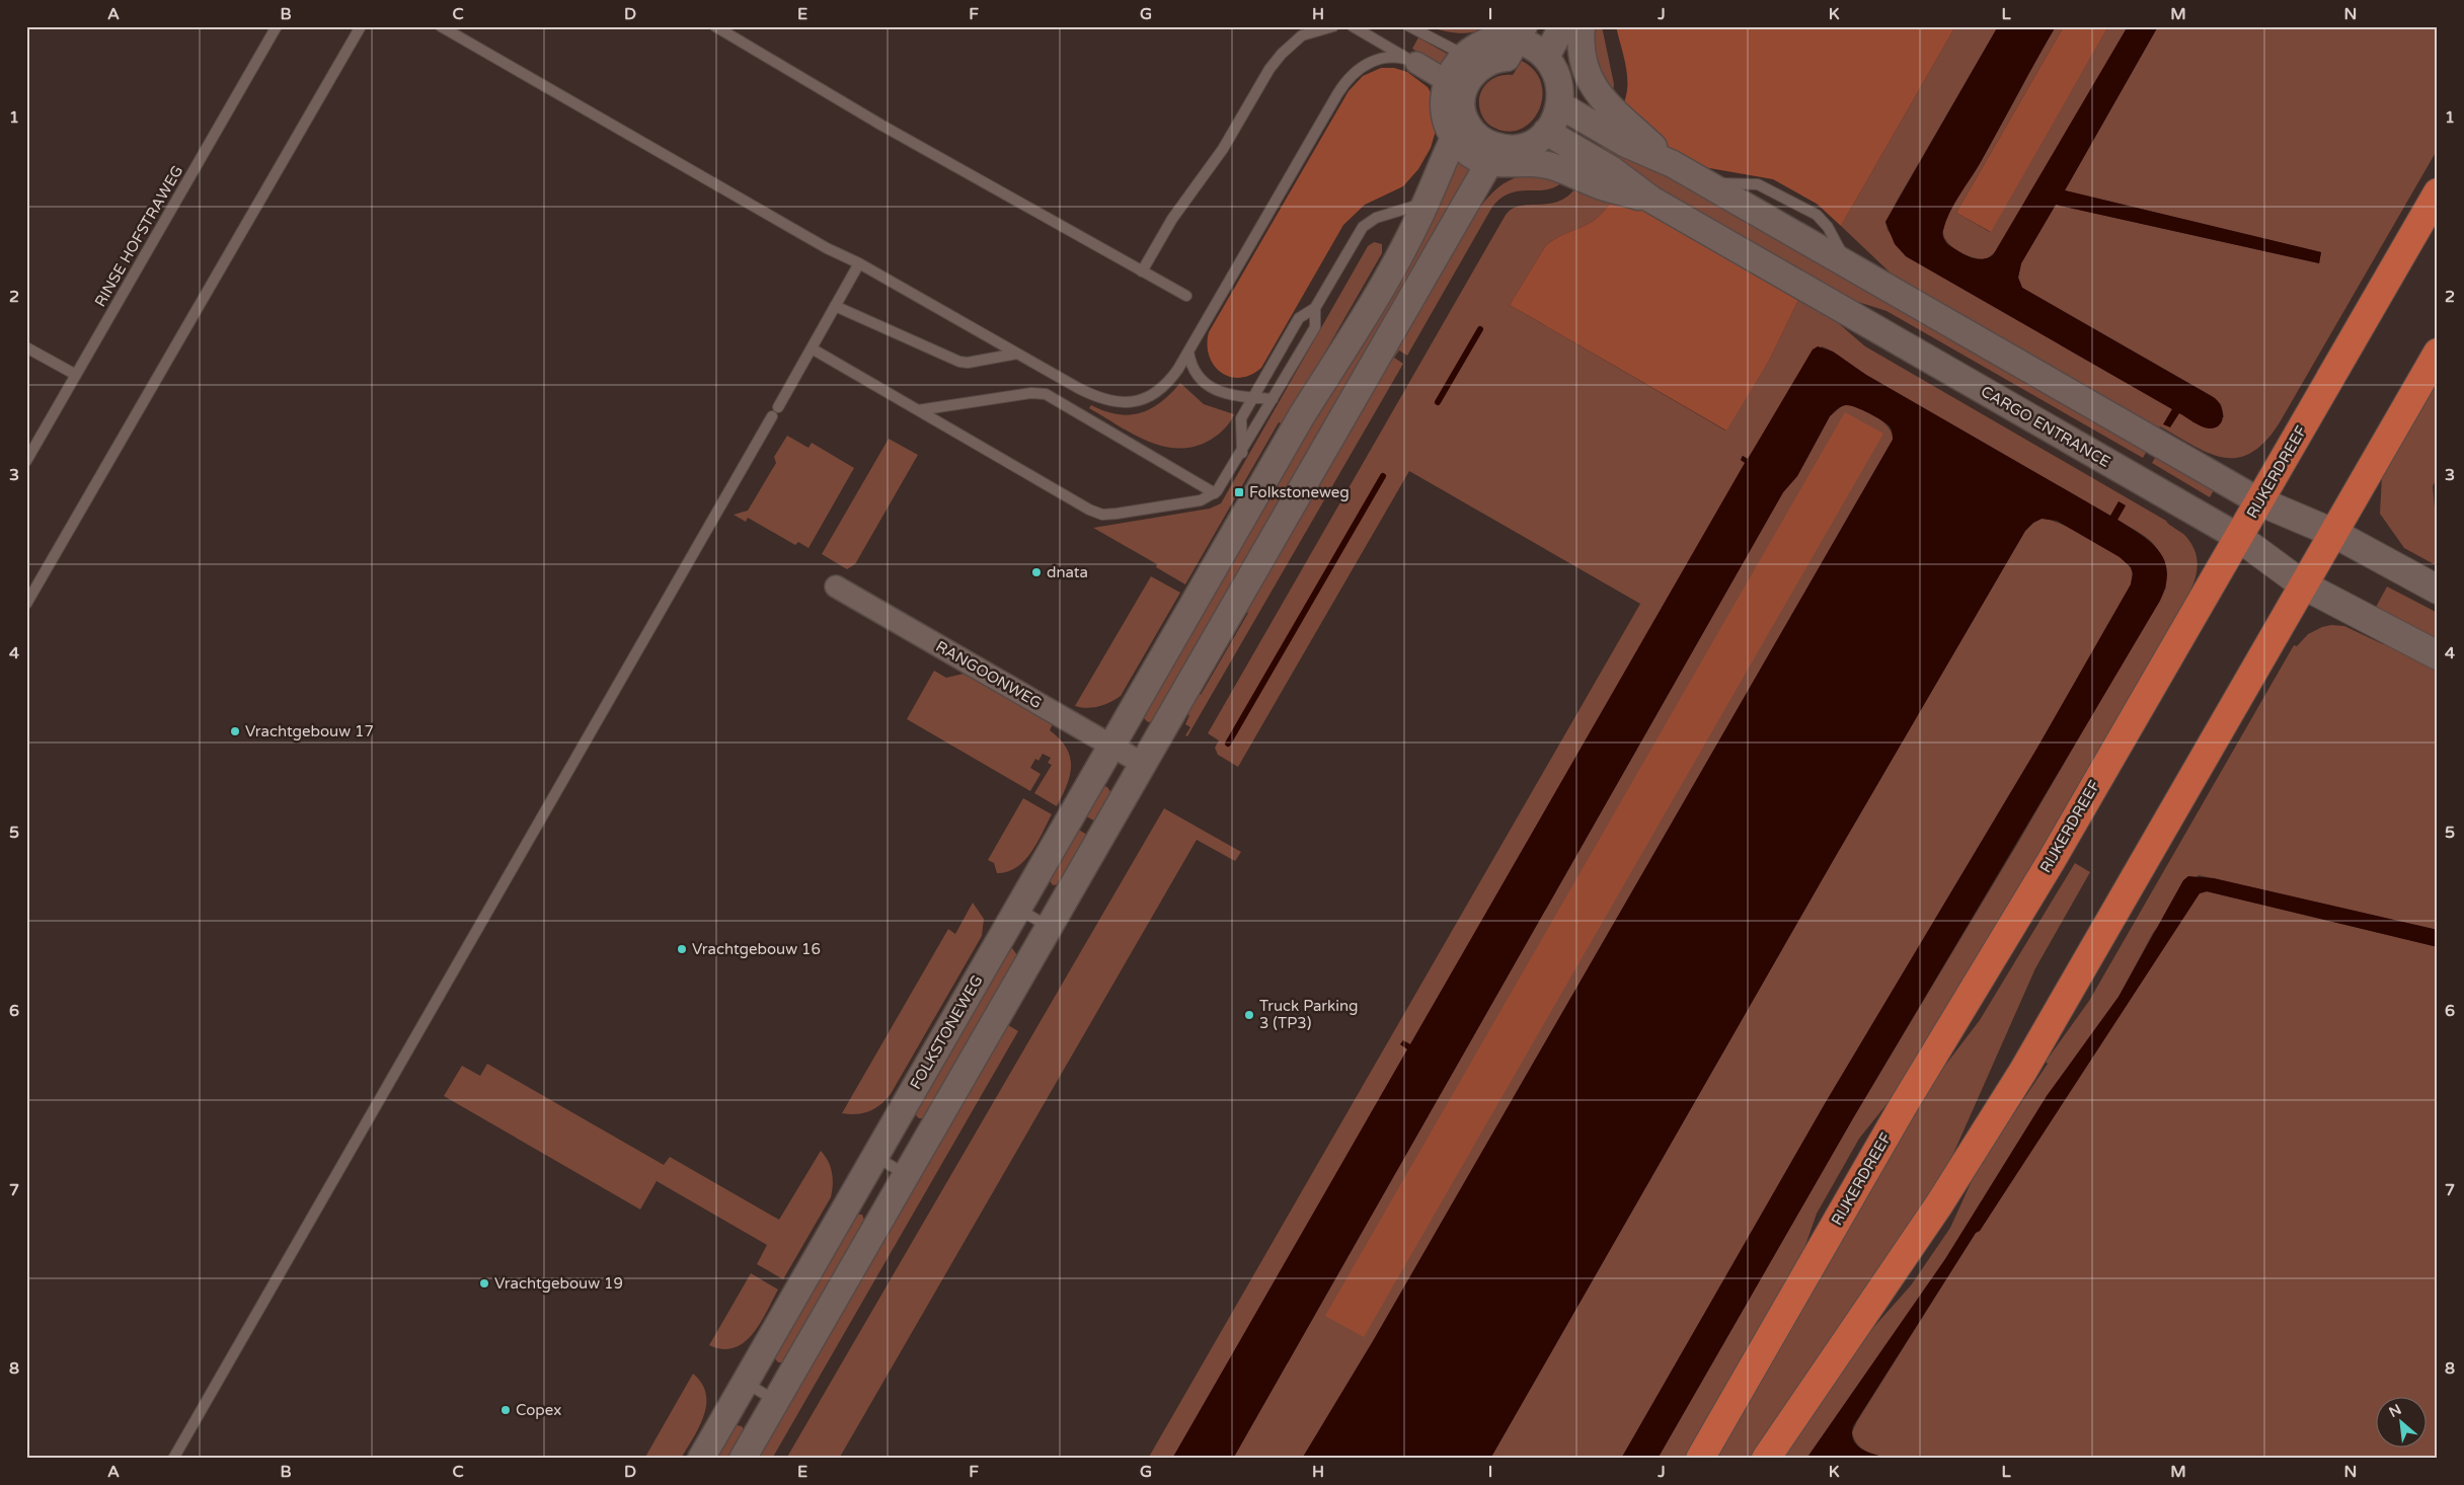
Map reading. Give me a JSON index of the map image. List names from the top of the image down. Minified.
{"streets":{"highway":["RIJKERDREEF"],"main road":["CARGO ENTRANCE"],"street":["RANGOONWEG","FOLKSTONEWEG"],"lane":["RINSE HOFSTRAWEG"]},"crossings":[["CARGO ENTRANCE","RIJKERDREEF"],["RANGOONWEG","FOLKSTONEWEG"]],"places":{"transit":["Folkstoneweg"],"other":["dnata","Vrachtgebouw 17","Vrachtgebouw 16","Truck Parking 3 (TP3)","Vrachtgebouw 19","Copex"]},"north":"top left","grid":{"columns":["A","B","C","D","E","F","G","H","I","J","K","L","M","N"],"rows":["1","2","3","4","5","6","7","8"]}}
